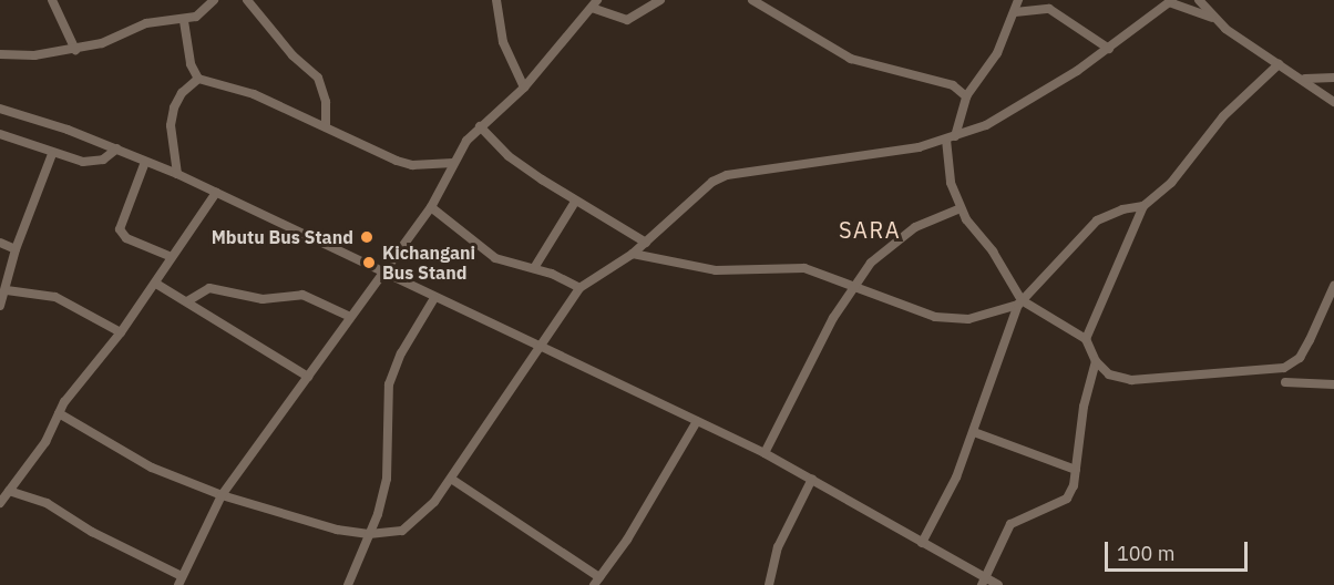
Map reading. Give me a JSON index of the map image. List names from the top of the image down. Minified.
{"districts":["SARA"],"places":["Mbutu Bus Stand","Kichangani Bus Stand"],"scale_bar":"100 m"}
